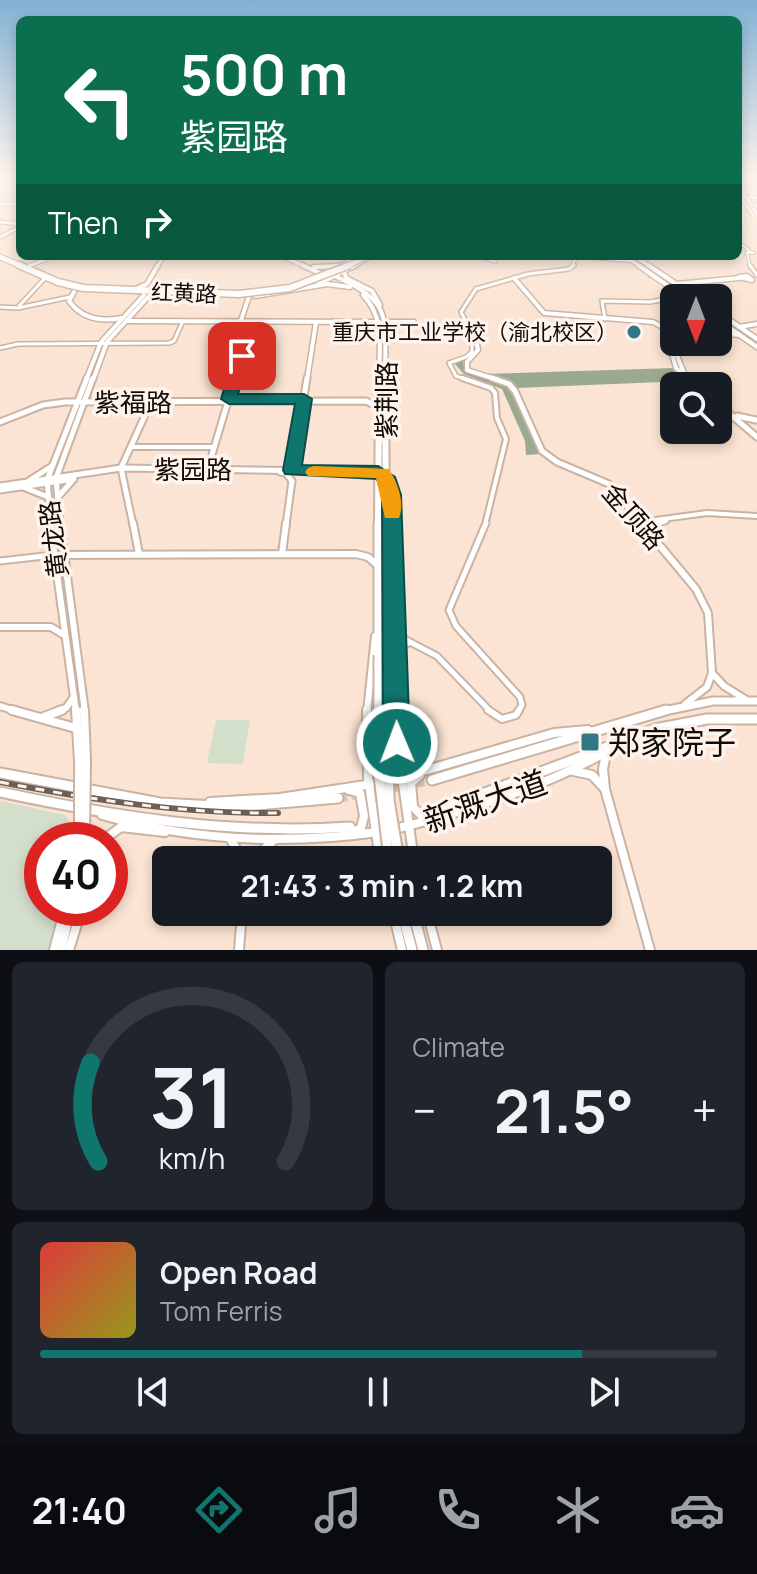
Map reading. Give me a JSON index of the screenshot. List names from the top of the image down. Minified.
{"streets":{"highway":["红黄路"],"main road":["紫荆路","新溉大道"],"street":["紫福路","紫园路","金顶路","黄龙路"]},"crossings":[["红黄路","黄龙路"],["紫荆路","紫福路"],["紫荆路","紫园路"],["紫福路","黄龙路"],["紫园路","黄龙路"]],"places":{"other":["重庆市工业学校（渝北校区）"],"transit":["郑家院子"]},"north":"bottom","page":{"turn":["500 m","紫园路"],"then":"Then","limit":"40","trip":"21:43 · 3 min · 1.2 km","tile":"Climate","heat":["−","21.5°","+"],"song":["Open Road","Tom Ferris"],"tabs":"21:40","gauge":["31","km/h"]}}
